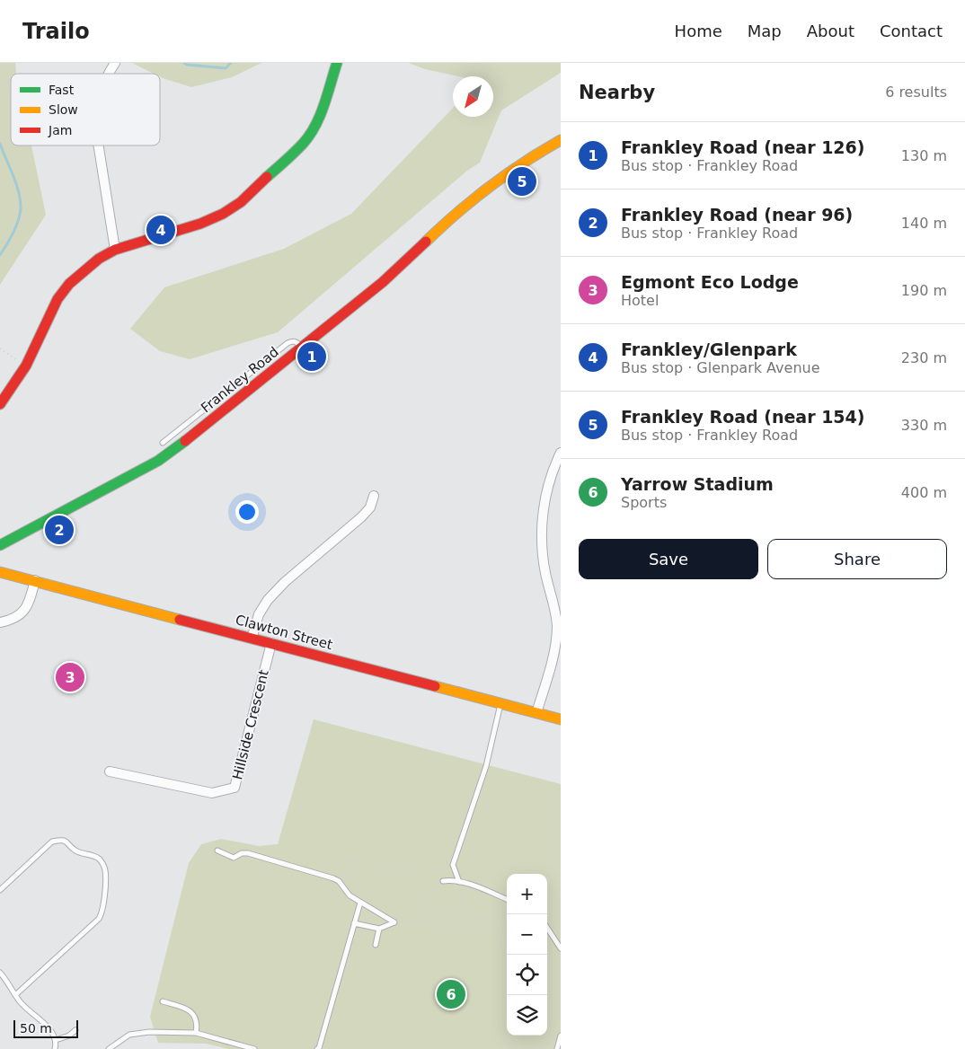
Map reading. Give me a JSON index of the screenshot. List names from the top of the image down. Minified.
{"streets":{"street":["Frankley Road","Clawton Street","Hillside Crescent"]},"crossings":[["Clawton Street","Hillside Crescent"]],"legend":["Fast","Slow","Jam"],"scale_bar":"50 m","north":"bottom left","page":{"header":"Trailo","nav":["Home","Map","About","Contact"],"heading":["Nearby","6 results"],"list":[{"mark":"1","name":"Frankley Road (near 126)","note":"Bus stop · Frankley Road","value":"130 m"},{"mark":"2","name":"Frankley Road (near 96)","note":"Bus stop · Frankley Road","value":"140 m"},{"mark":"3","name":"Egmont Eco Lodge","note":"Hotel","value":"190 m"},{"mark":"4","name":"Frankley/Glenpark","note":"Bus stop · Glenpark Avenue","value":"230 m"},{"mark":"5","name":"Frankley Road (near 154)","note":"Bus stop · Frankley Road","value":"330 m"},{"mark":"6","name":"Yarrow Stadium","note":"Sports","value":"400 m"}],"pins":["5","4","1","2","3","6"],"buttons":["Save","Share"],"map_buttons":["+","−"],"scale":"50 m"}}
